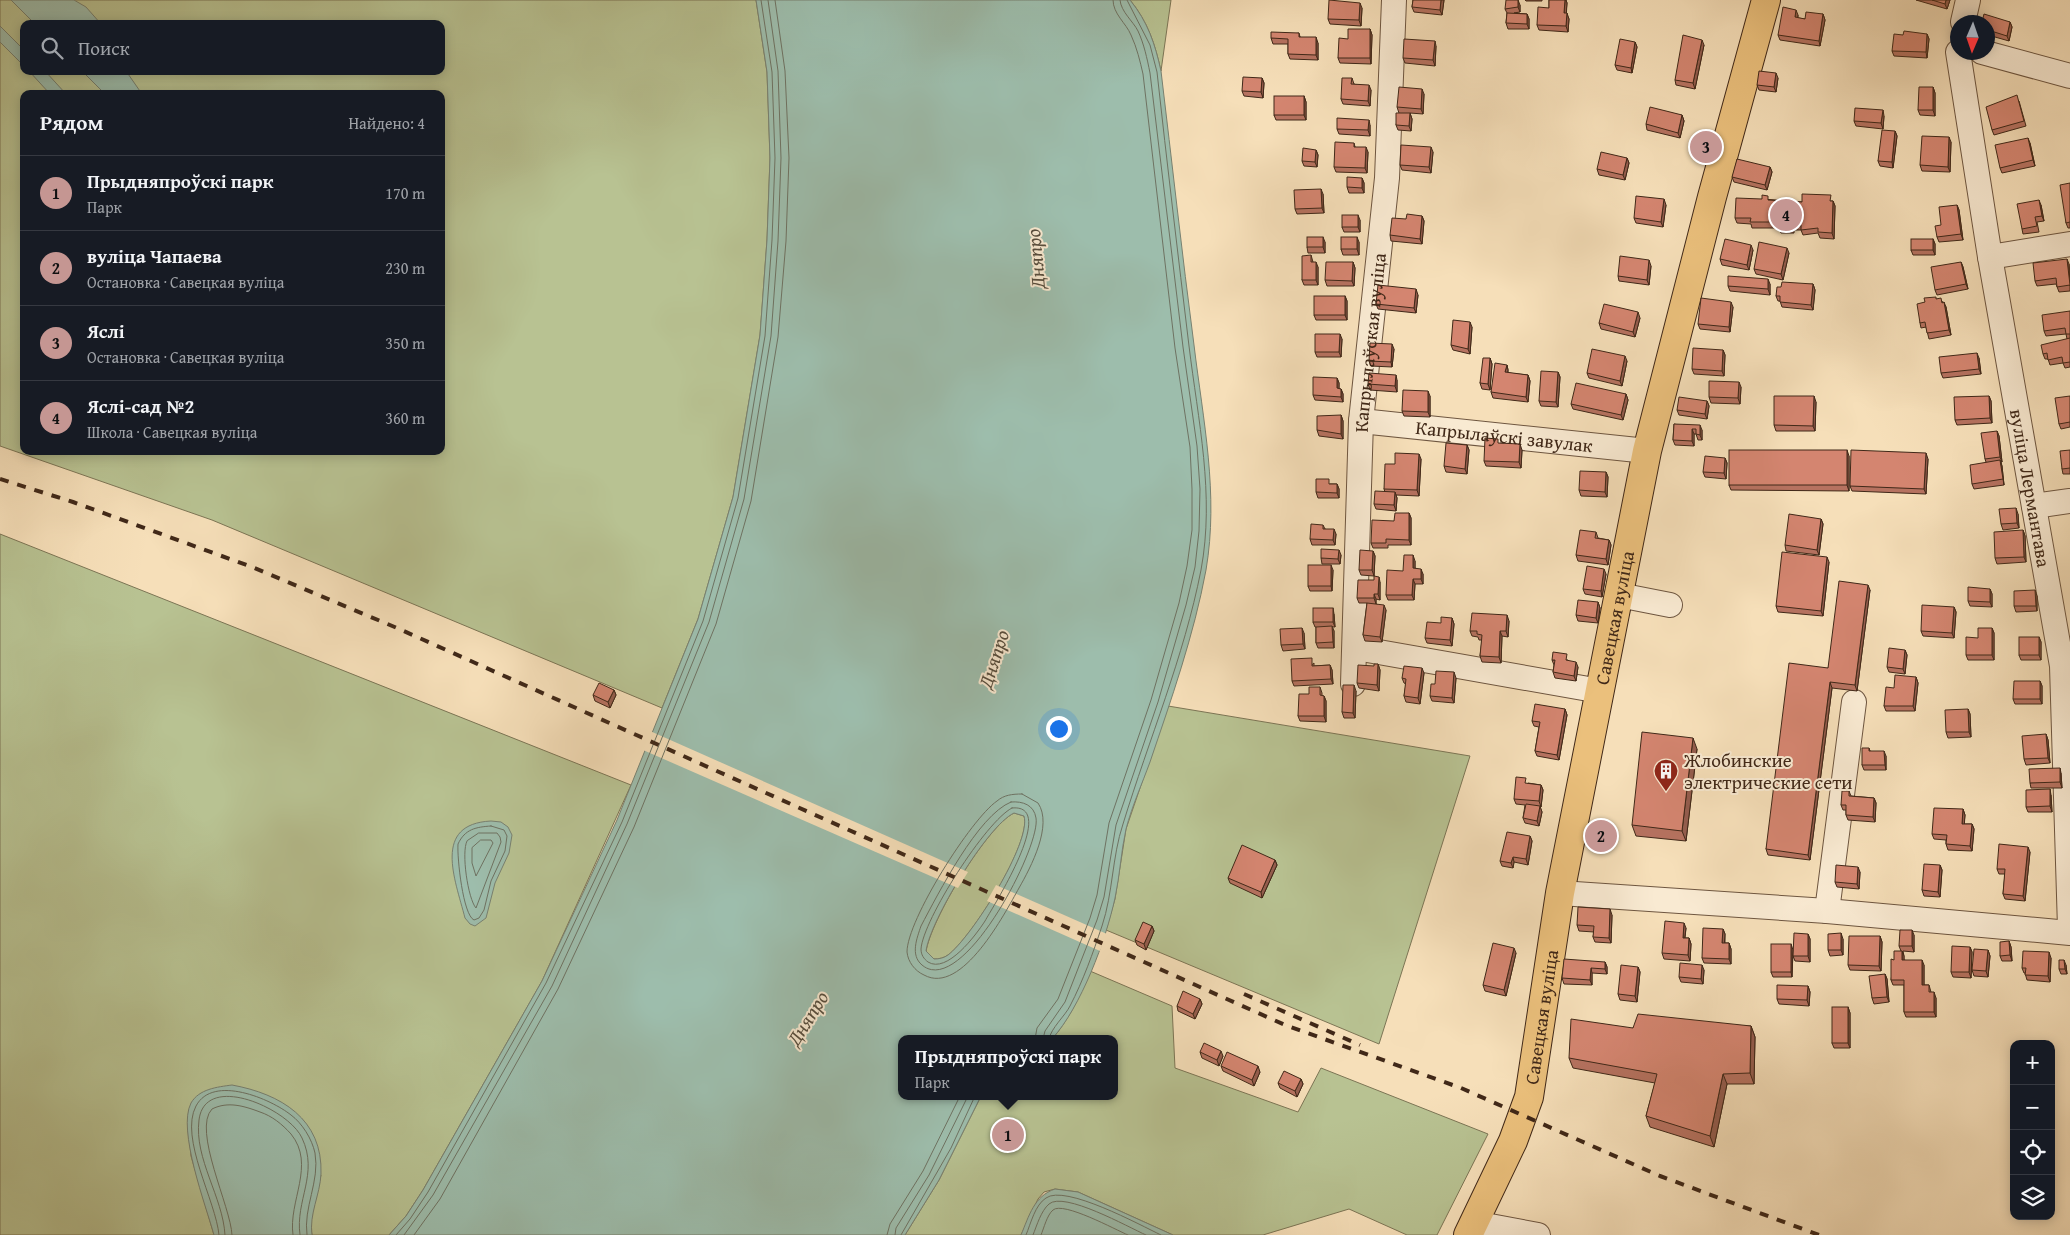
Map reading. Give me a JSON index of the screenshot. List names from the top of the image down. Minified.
{"streets":{"main road":["Савецкая вуліца"],"street":["Капрылаўская вуліца","Капрылаўскі завулак","вуліца Лермантава"]},"crossings":[["Капрылаўская вуліца","Капрылаўскі завулак"],["Капрылаўскі завулак","Савецкая вуліца"]],"water":["Дняпро"],"places":{"building":["Жлобинские электрические сети"]},"north":"bottom","page":{"search":"Поиск","heading":["Рядом","Найдено: 4"],"pins":["3","4","2","1"],"list":[{"mark":"1","name":"Прыдняпроўскі парк","note":"Парк","value":"170 m"},{"mark":"2","name":"вуліца Чапаева","note":"Остановка · Савецкая вуліца","value":"230 m"},{"mark":"3","name":"Яслі","note":"Остановка · Савецкая вуліца","value":"350 m"},{"mark":"4","name":"Яслі-сад №2","note":"Школа · Савецкая вуліца","value":"360 m"}],"popup":["Прыдняпроўскі парк","Парк"],"map_buttons":["+","−"]}}
